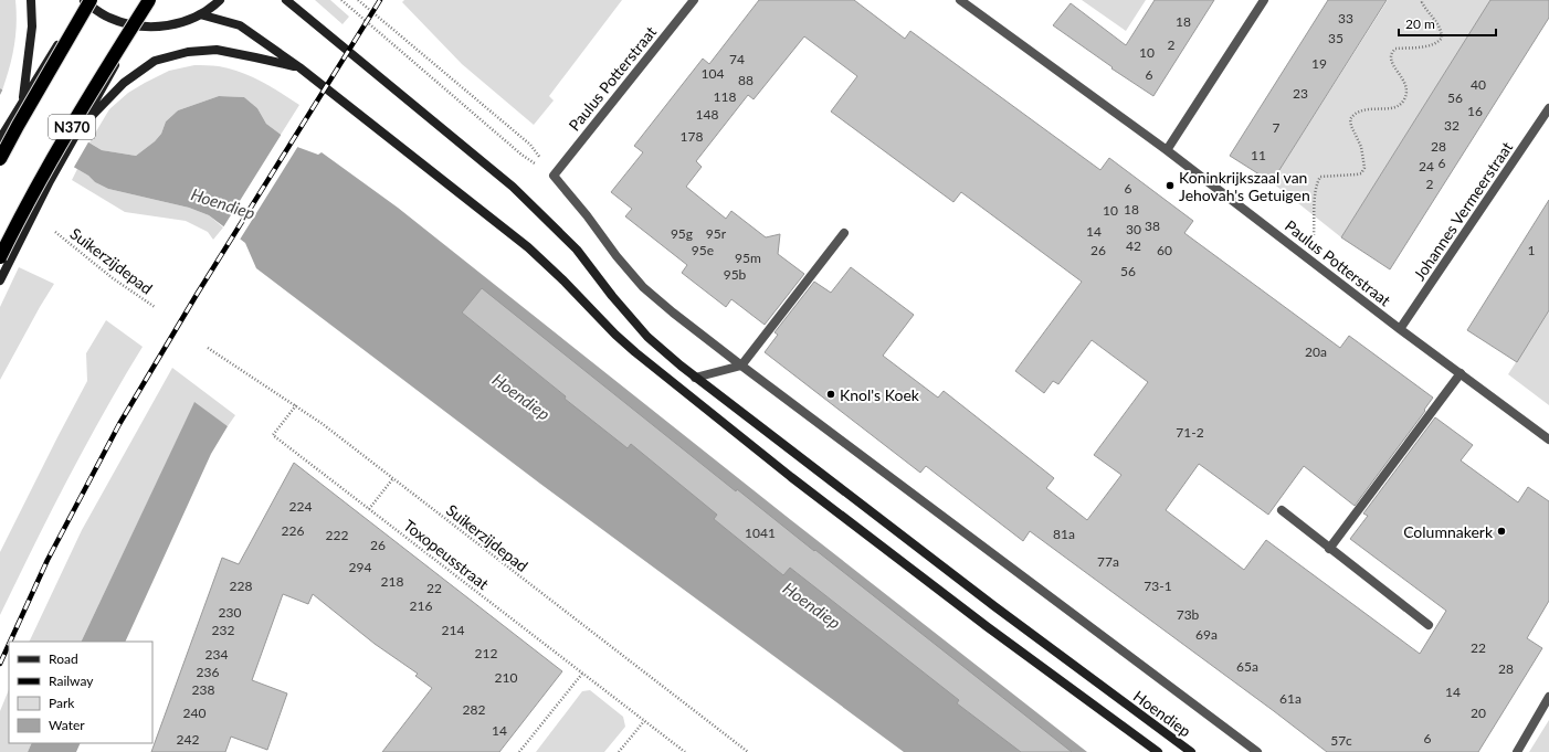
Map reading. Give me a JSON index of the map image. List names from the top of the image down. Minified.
{"streets":{"highway":["N370"],"main road":["Hoendiep"],"street":["Paulus Potterstraat","Johannes Vermeerstraat"],"path":["Suikerzijdepad","Toxopeusstraat"]},"crossings":[["Paulus Potterstraat","Johannes Vermeerstraat"],["Paulus Potterstraat","Hoendiep"],["Suikerzijdepad","Toxopeusstraat"]],"water":["Hoendiep"],"places":["Koninkrijkszaal van Jehovah's Getuigen","Knol's Koek","Columnakerk"],"house_numbers":["33","18","35","2","10","74","19","104","6","88","40","23","118","56","16","148","32","7","178","28","11","6","24","2","6","18","10","38","30","14","95g","95r","42","95e","26","60","1","95m","56","95b","20a","71-2","224","226","1041","81a","222","26","77a","294","218","228","73-1","22","216","230","73b","232","214","69a","22","212","234","65a","28","236","210","238","14","61a","282","240","20","14","6","242","57c"],"legend":["Road","Railway","Park","Water"],"scale_bar":"20 m"}
